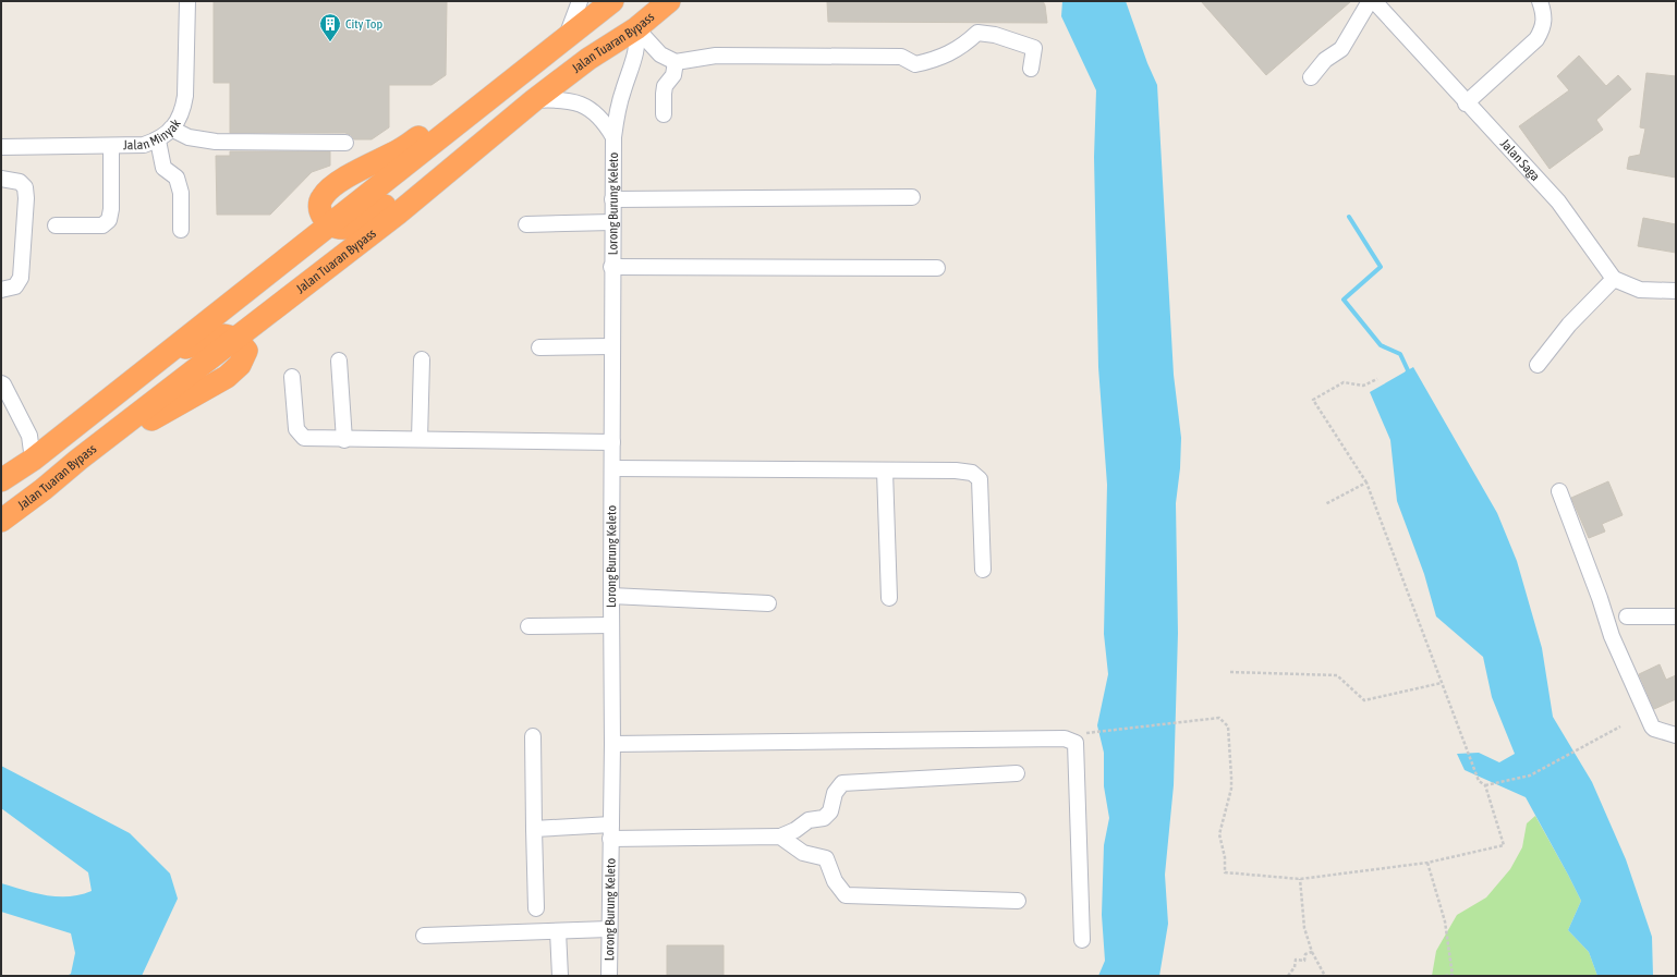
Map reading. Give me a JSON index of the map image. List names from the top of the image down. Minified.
{"streets":{"highway":["Jalan Tuaran Bypass"],"street":["Jalan Minyak","Jalan Saga","Lorong Burung Keleto"]},"crossings":[["Jalan Tuaran Bypass","Lorong Burung Keleto"]],"places":{"building":["City Top"]}}
